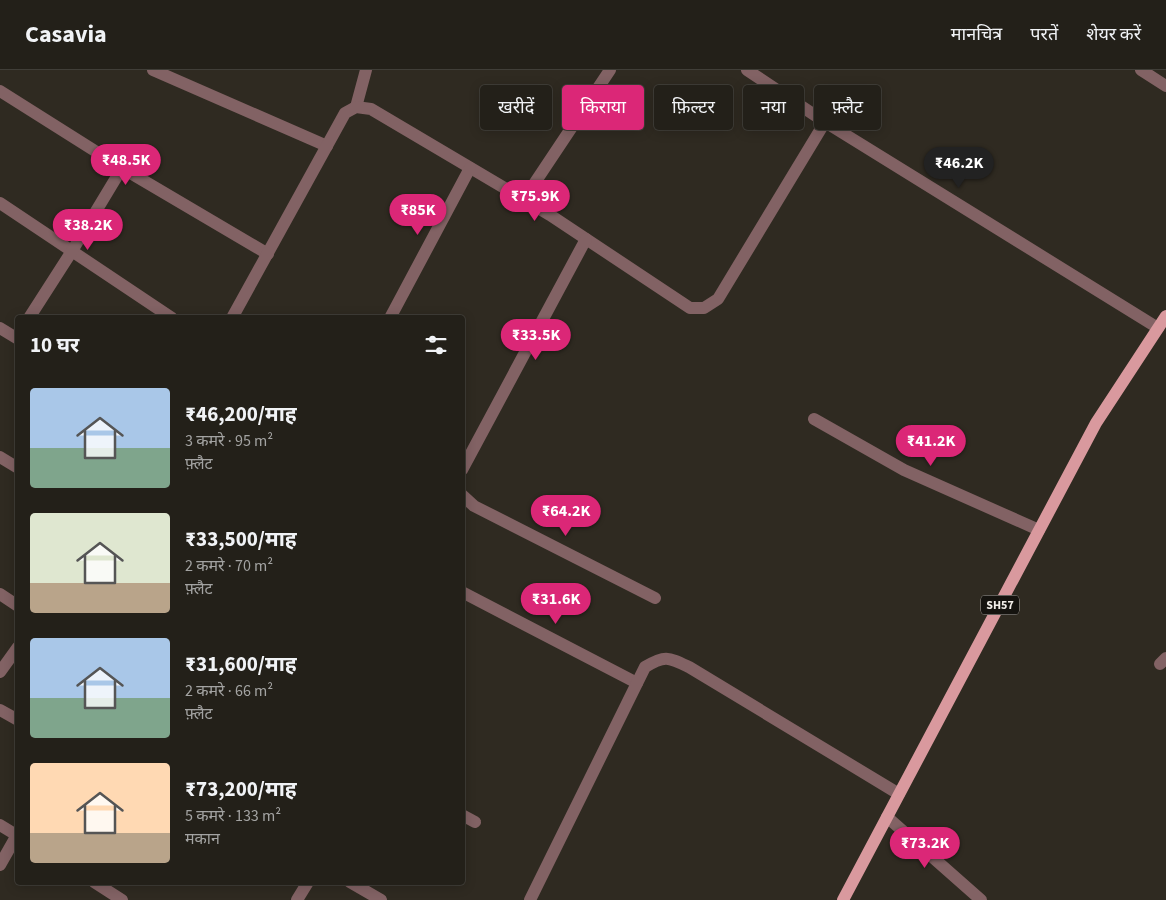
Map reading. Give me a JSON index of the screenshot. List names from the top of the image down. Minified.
{"streets":{"main road":["SH57"]},"page":{"header":"Casavia","nav":["मानचित्र","परतें","शेयर करें"],"chip":["खरीदें","किराया","फ़िल्टर","नया","फ़्लैट"],"price":["₹48.5K","₹46.2K","₹75.9K","₹85K","₹38.2K","₹33.5K","₹41.2K","₹64.2K","₹31.6K","₹73.2K"],"heading":"10 घर","list":[{"name":"₹46,200/माह","note":"3 कमरे · 95 m² · फ़्लैट"},{"name":"₹33,500/माह","note":"2 कमरे · 70 m² · फ़्लैट"},{"name":"₹31,600/माह","note":"2 कमरे · 66 m² · फ़्लैट"},{"name":"₹73,200/माह","note":"5 कमरे · 133 m² · मकान"}]}}
